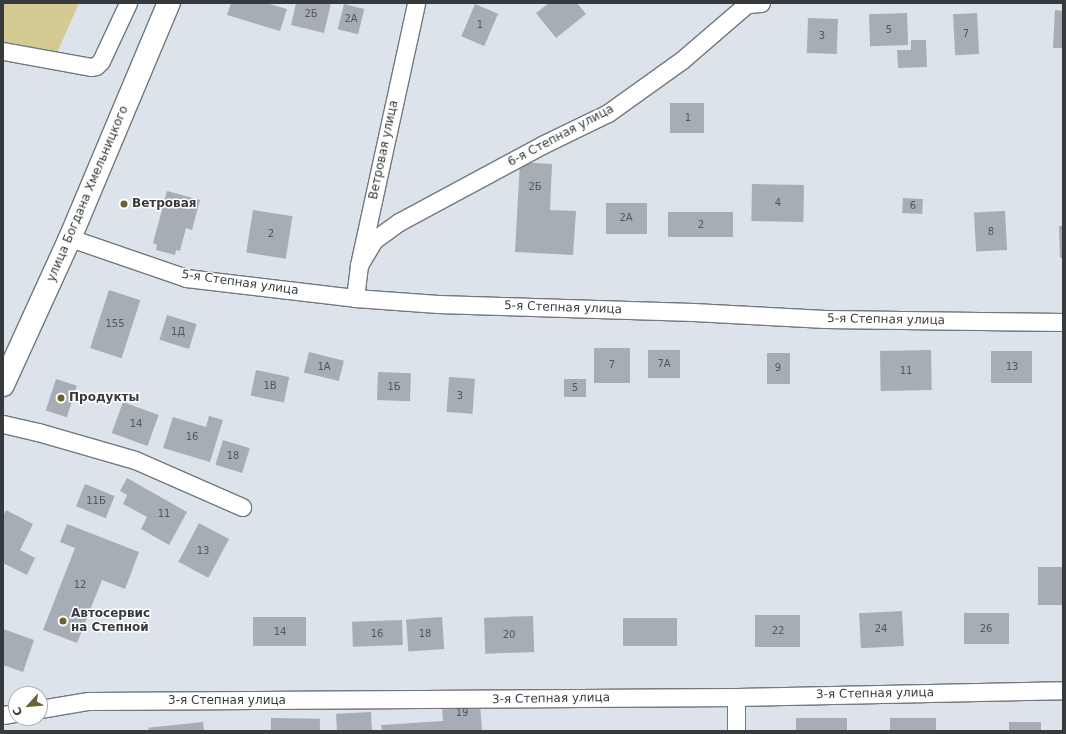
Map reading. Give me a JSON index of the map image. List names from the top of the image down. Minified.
{"streets":{"street":["6-я Степная улица","Ветровая улица","улица Богдана Хмельницкого","5-я Степная улица","3-я Степная улица"]},"crossings":[["6-я Степная улица","Ветровая улица"],["Ветровая улица","5-я Степная улица"],["улица Богдана Хмельницкого","5-я Степная улица"]],"places":["Ветровая","Продукты","Автосервис на Степной"],"house_numbers":["2Б","2А","1","5","7","3","1","2Б","4","6","2А","2","8","2","155","1Д","7А","7","1А","13","9","11","1В","1Б","5","3","14","16","18","11Б","11","13","12","24","26","22","14","16","18","20","19"],"north":"bottom left"}
